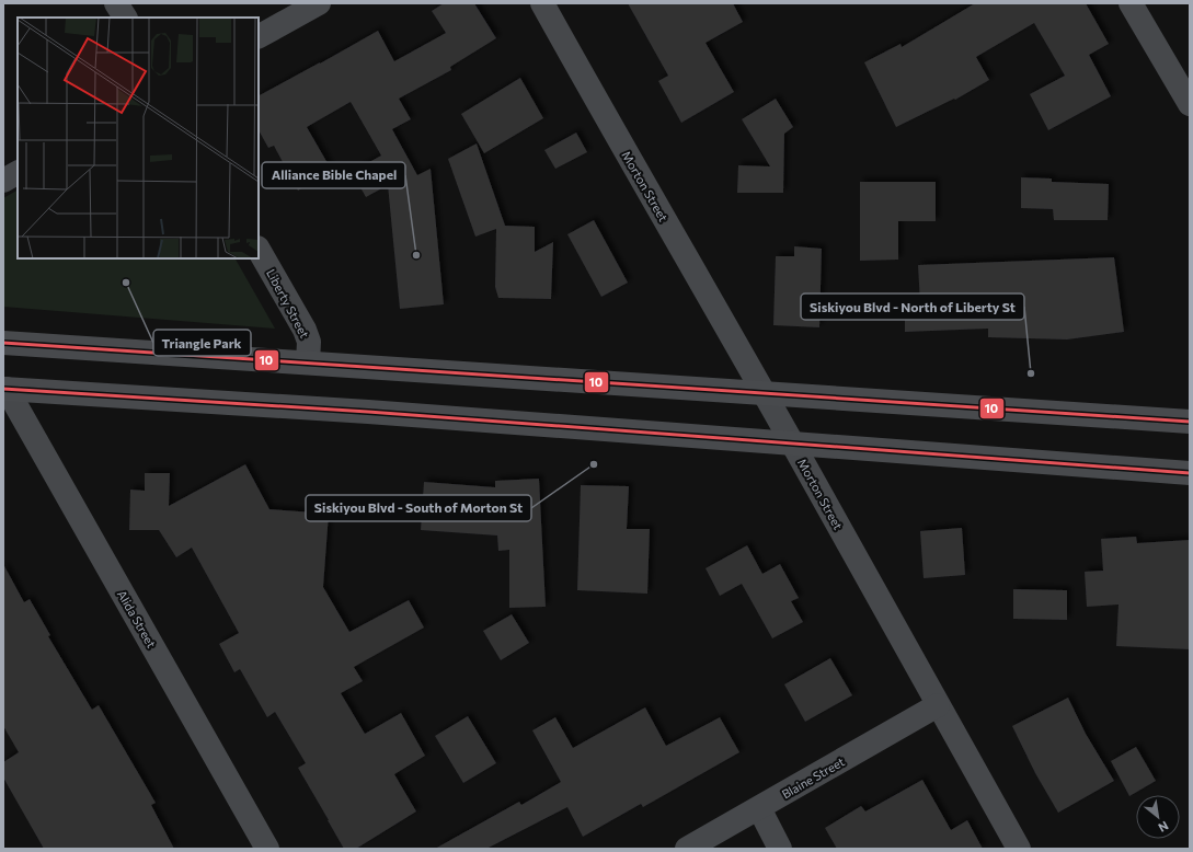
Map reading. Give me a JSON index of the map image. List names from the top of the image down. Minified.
{"streets":{"street":["Morton Street","Liberty Street","Alida Street","Blaine Street"]},"crossings":[["Morton Street","Blaine Street"]],"places":["Alliance Bible Chapel","Triangle Park","Siskiyou Blvd - North of Liberty St","Siskiyou Blvd - South of Morton St"],"lines":["transit line 10"],"north":"bottom right"}
